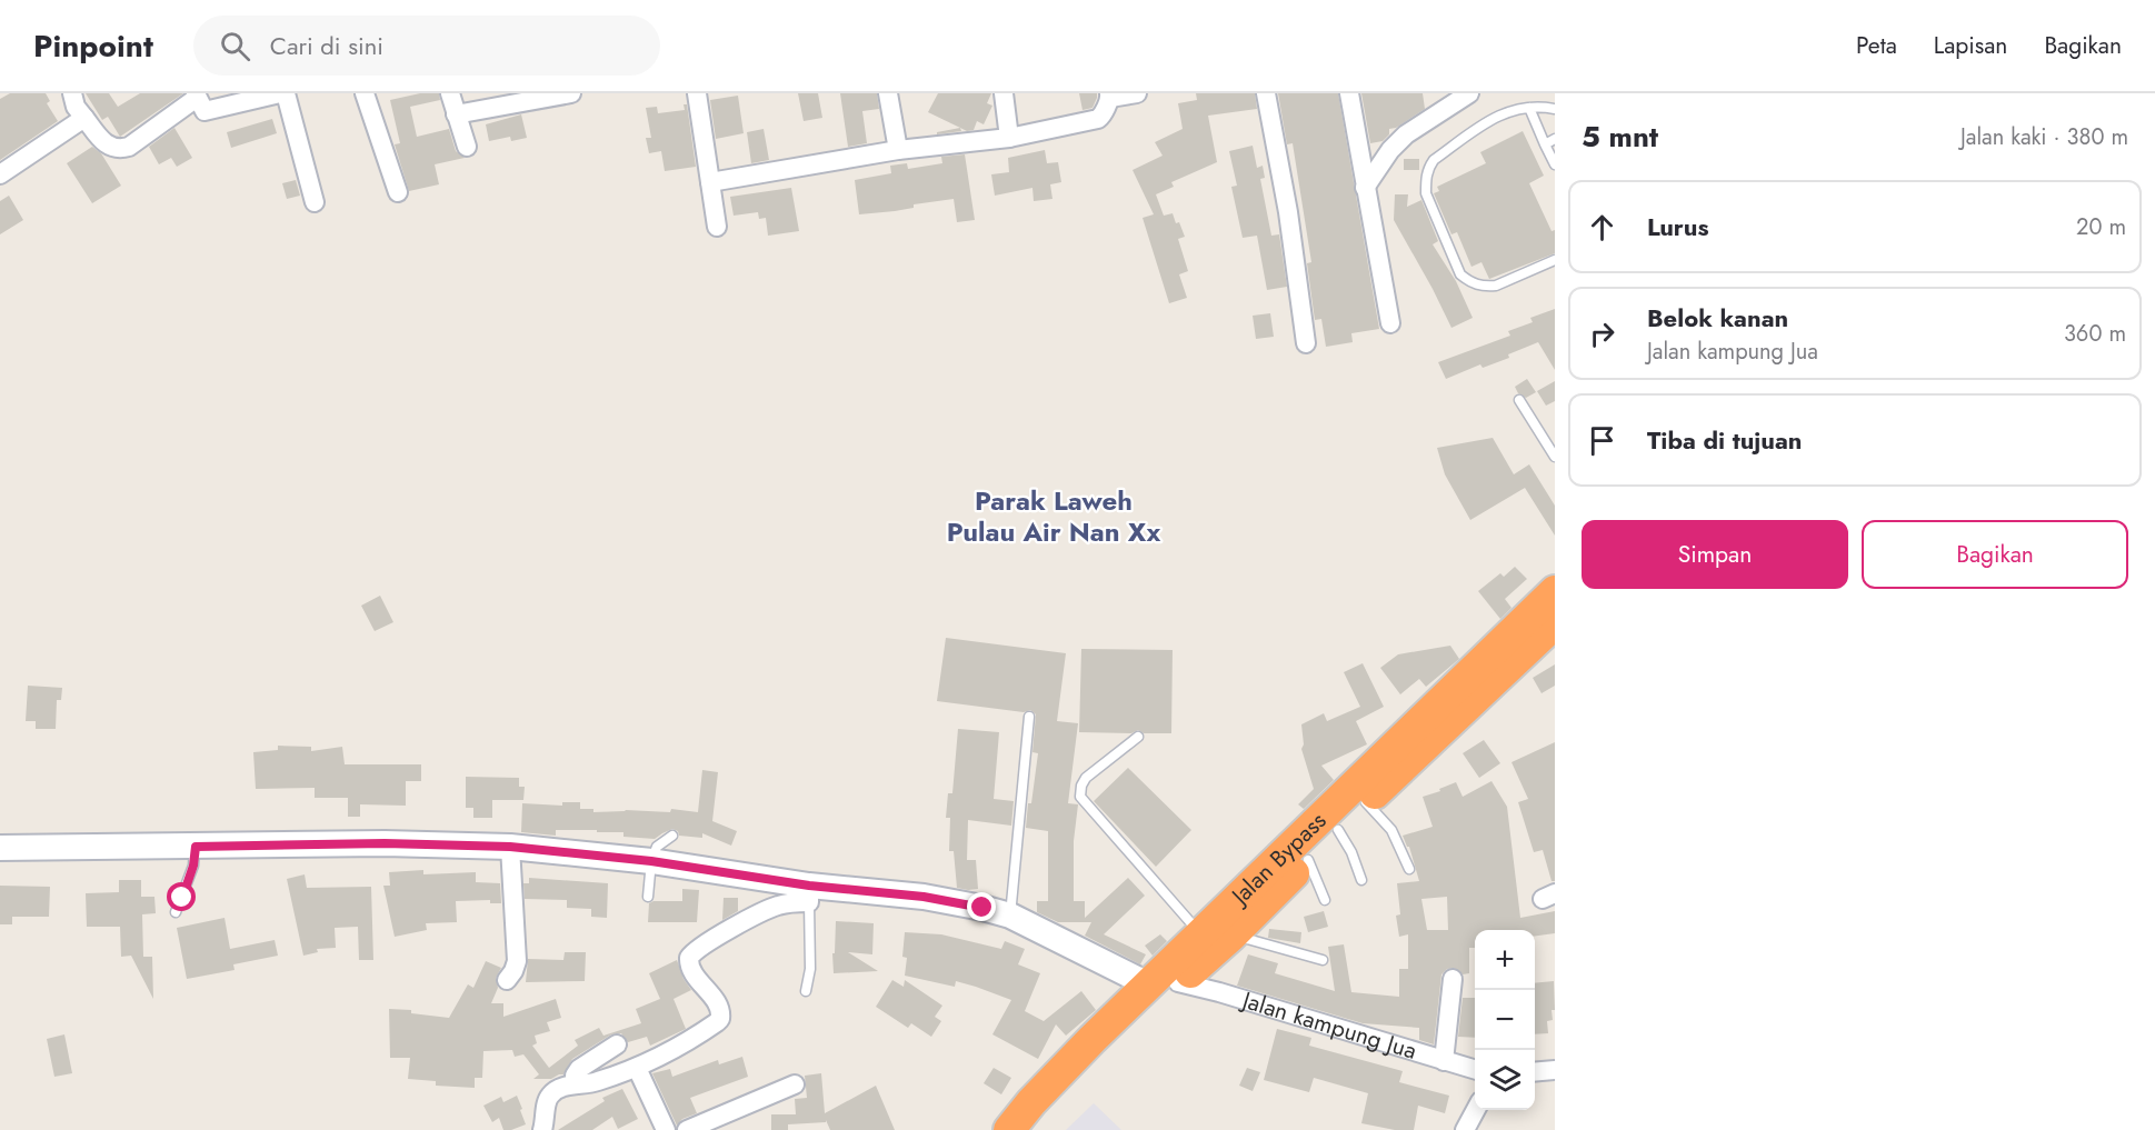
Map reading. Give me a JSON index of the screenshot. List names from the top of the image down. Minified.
{"streets":{"highway":["Jalan Bypass"],"street":["Jalan kampung Jua"]},"crossings":[["Jalan Bypass","Jalan kampung Jua"]],"districts":["Parak Laweh Pulau Air Nan Xx"],"page":{"header":"Pinpoint","search":"Cari di sini","nav":["Peta","Lapisan","Bagikan"],"heading":["5 mnt","Jalan kaki · 380 m"],"list":[["Lurus","20 m"],["Belok kanan","Jalan kampung Jua","360 m"],"Tiba di tujuan"],"buttons":["Simpan","Bagikan"],"map_buttons":["+","−"]}}
